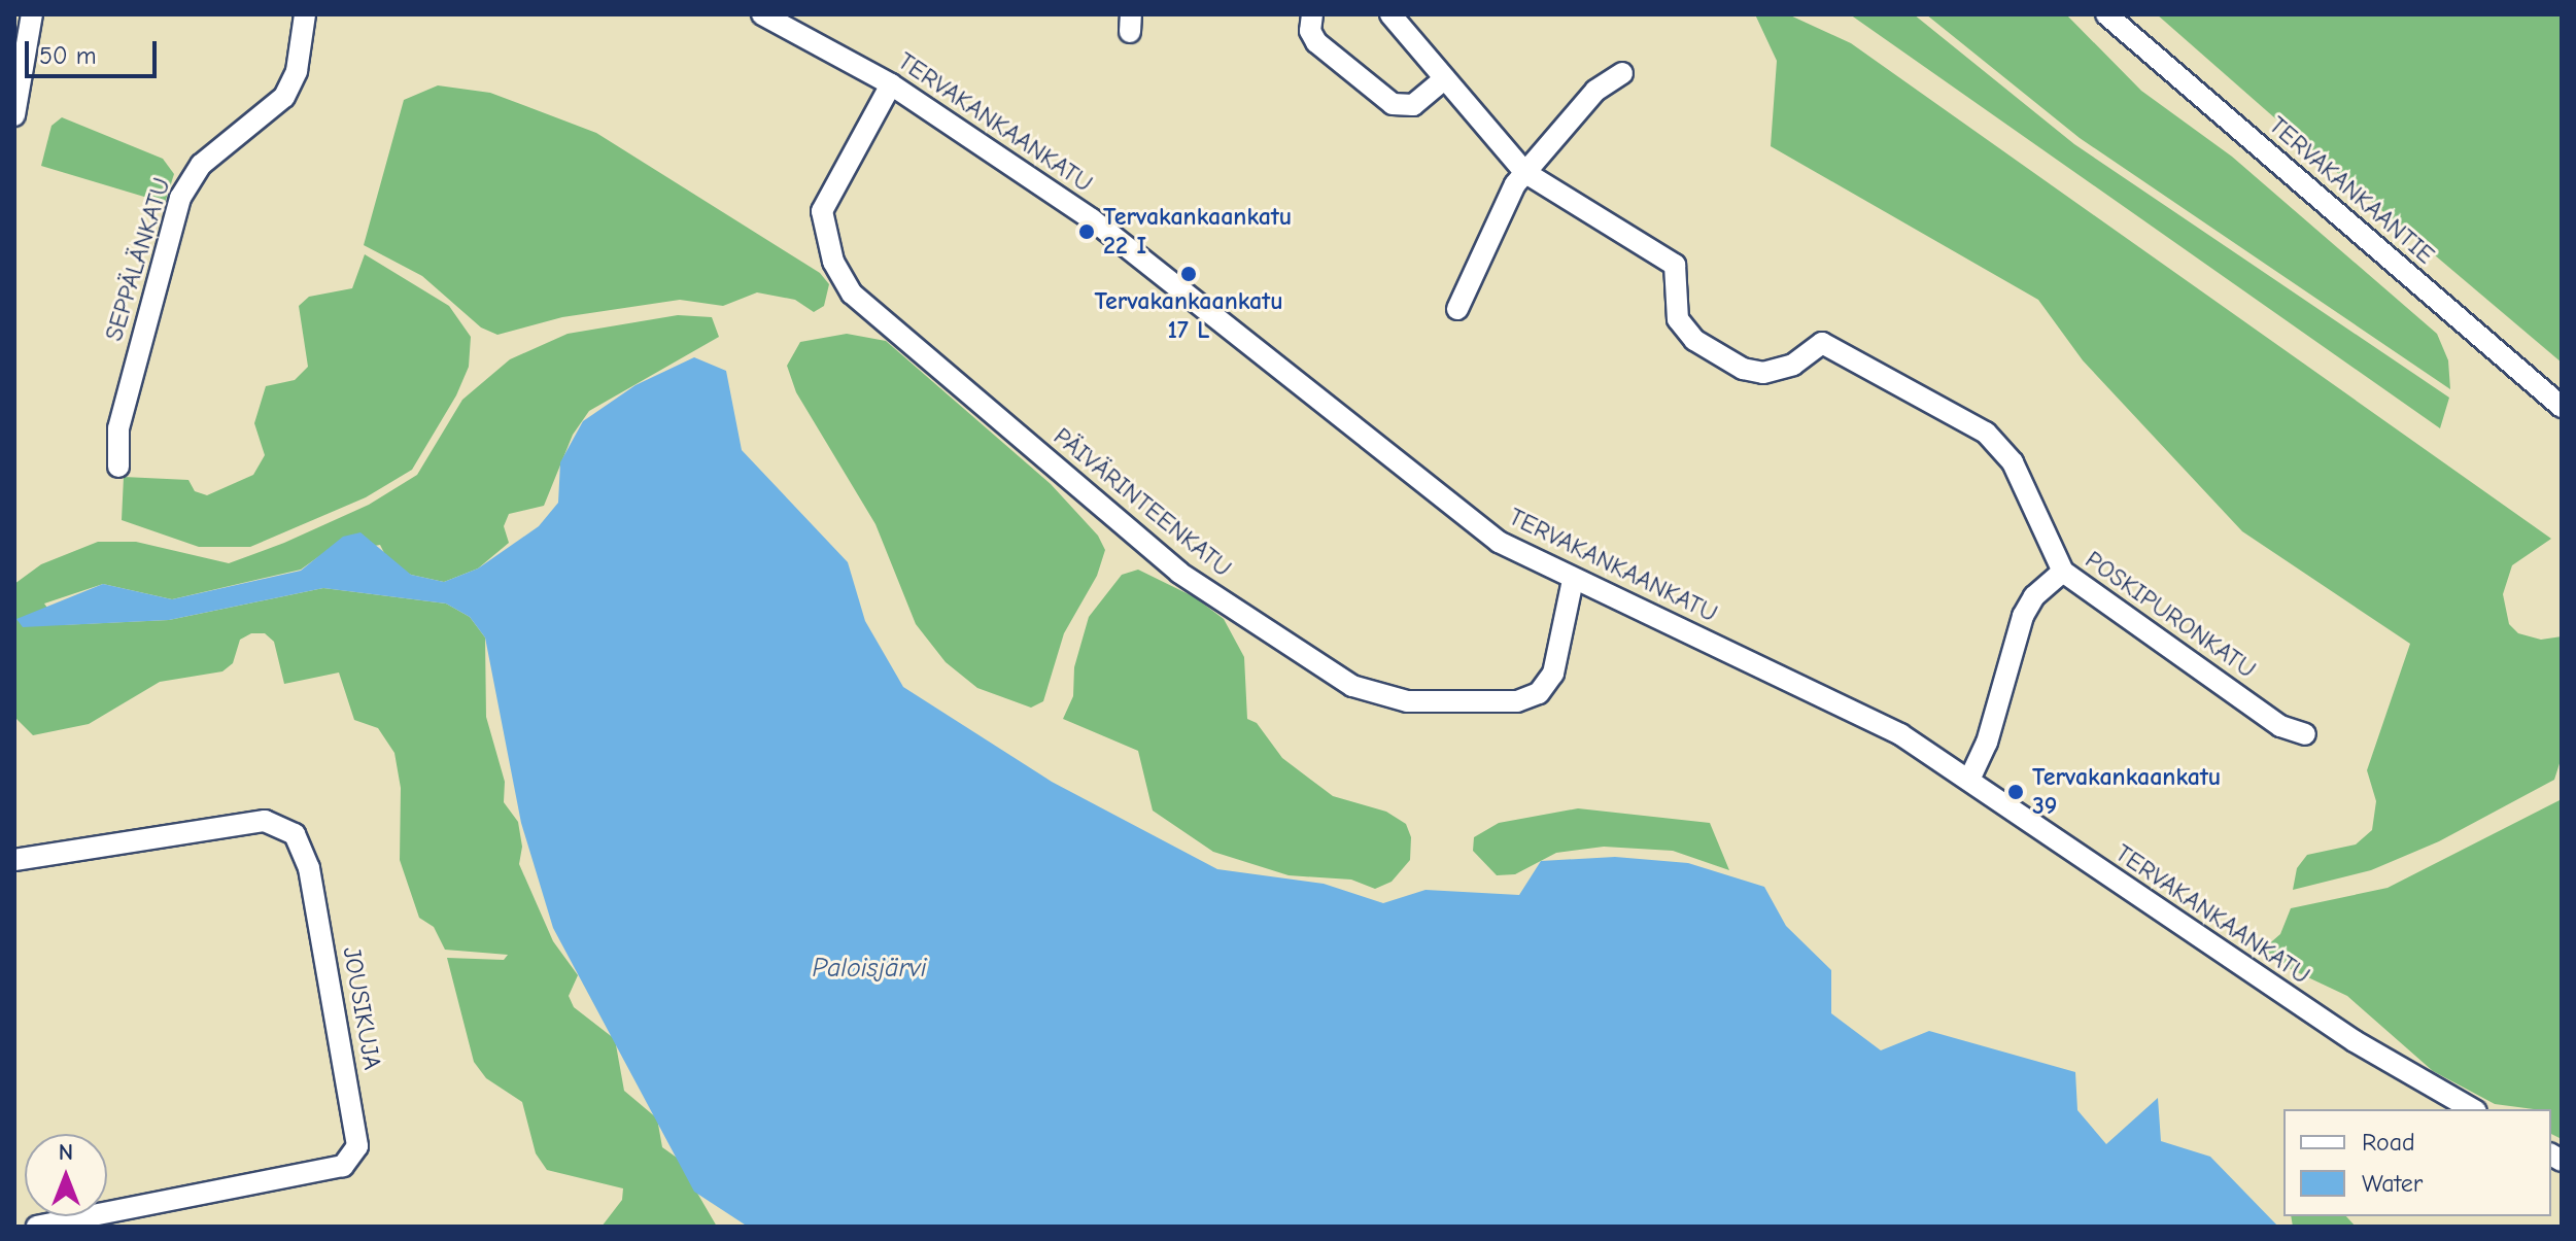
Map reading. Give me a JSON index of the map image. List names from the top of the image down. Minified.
{"streets":{"street":["TERVAKANKAANKATU","TERVAKANKAANTIE","SEPPÄLÄNKATU","PÄIVÄRINTEENKATU","POSKIPURONKATU","JOUSIKUJA"]},"crossings":[["TERVAKANKAANKATU","PÄIVÄRINTEENKATU"]],"water":["Paloisjärvi"],"places":["Tervakankaankatu 22 I","Tervakankaankatu 17 L","Tervakankaankatu 39"],"legend":["Road","Water"],"scale_bar":"50 m","north":"top"}
